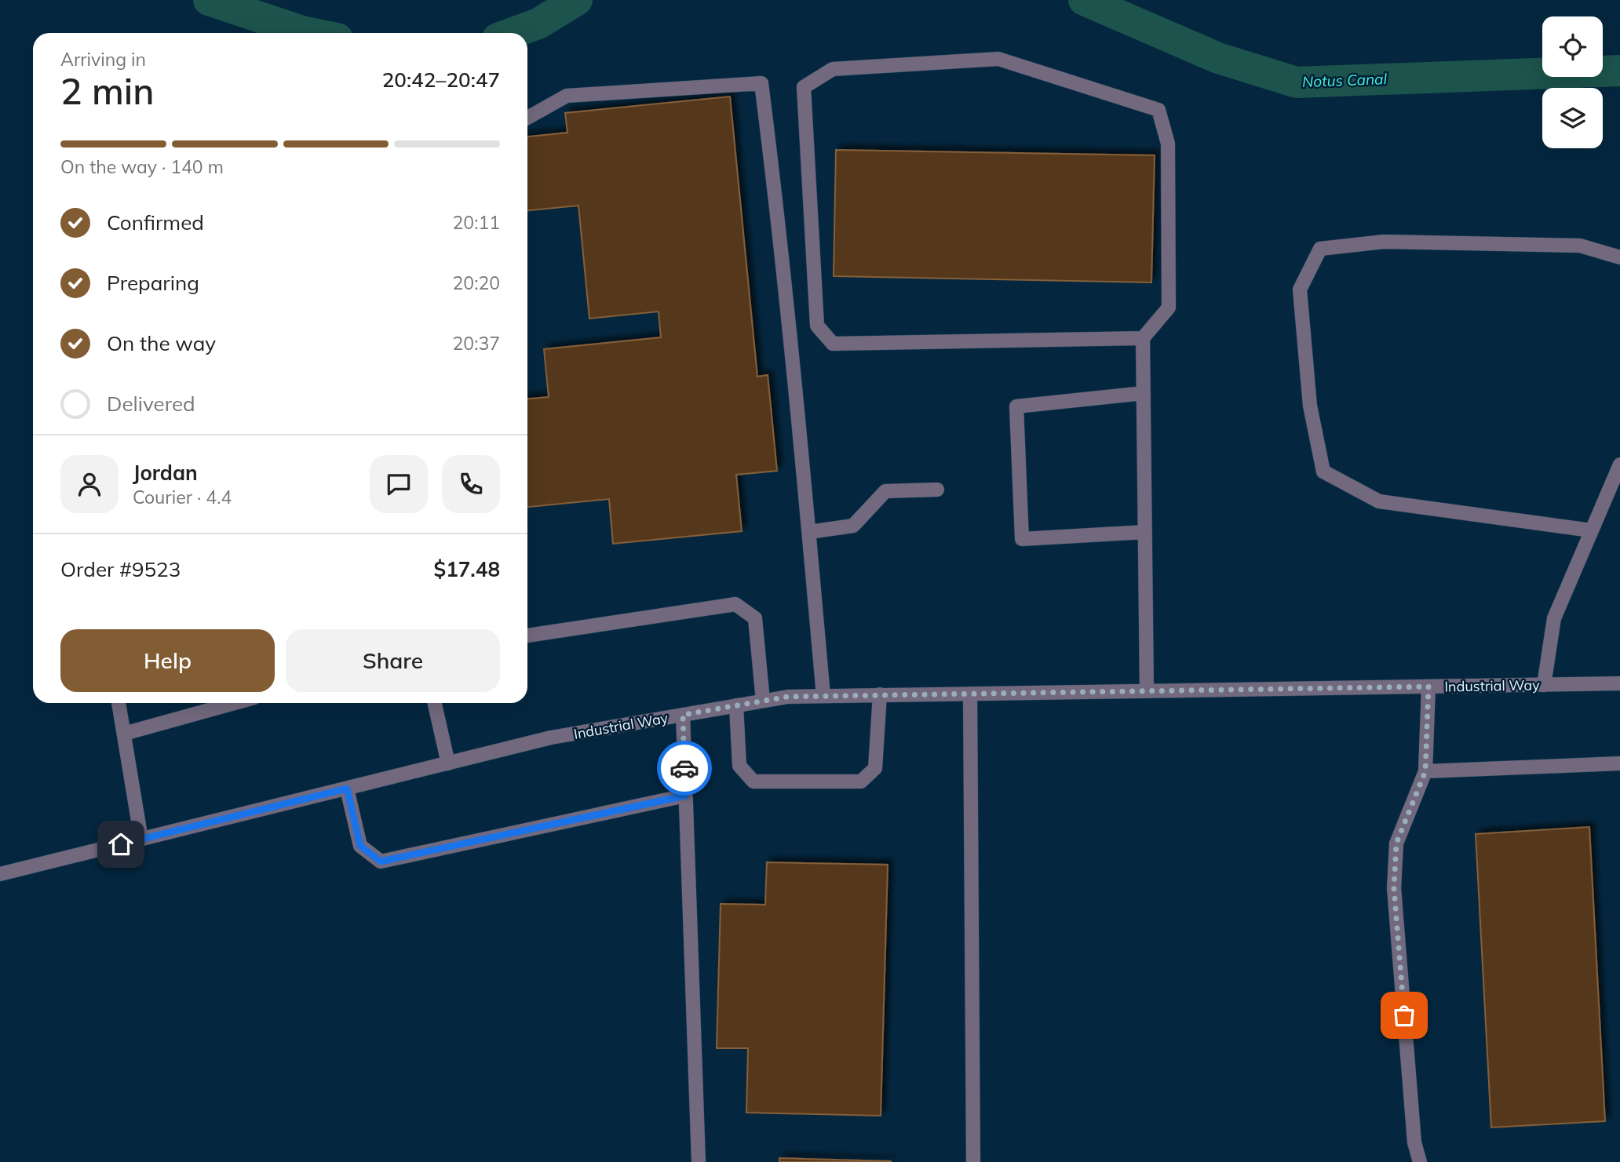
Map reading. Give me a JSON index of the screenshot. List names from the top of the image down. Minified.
{"streets":{"street":["Industrial Way"]},"water":["Notus Canal"],"page":{"heading":["2 min","Arriving in","20:42–20:47"],"panel":["Jordan","Courier · 4.4","Order #9523","$17.48"],"bar":"On the way · 140 m","list":[["Confirmed","20:11"],["Preparing","20:20"],["On the way","20:37"],"Delivered"],"buttons":["Help","Share"]}}
